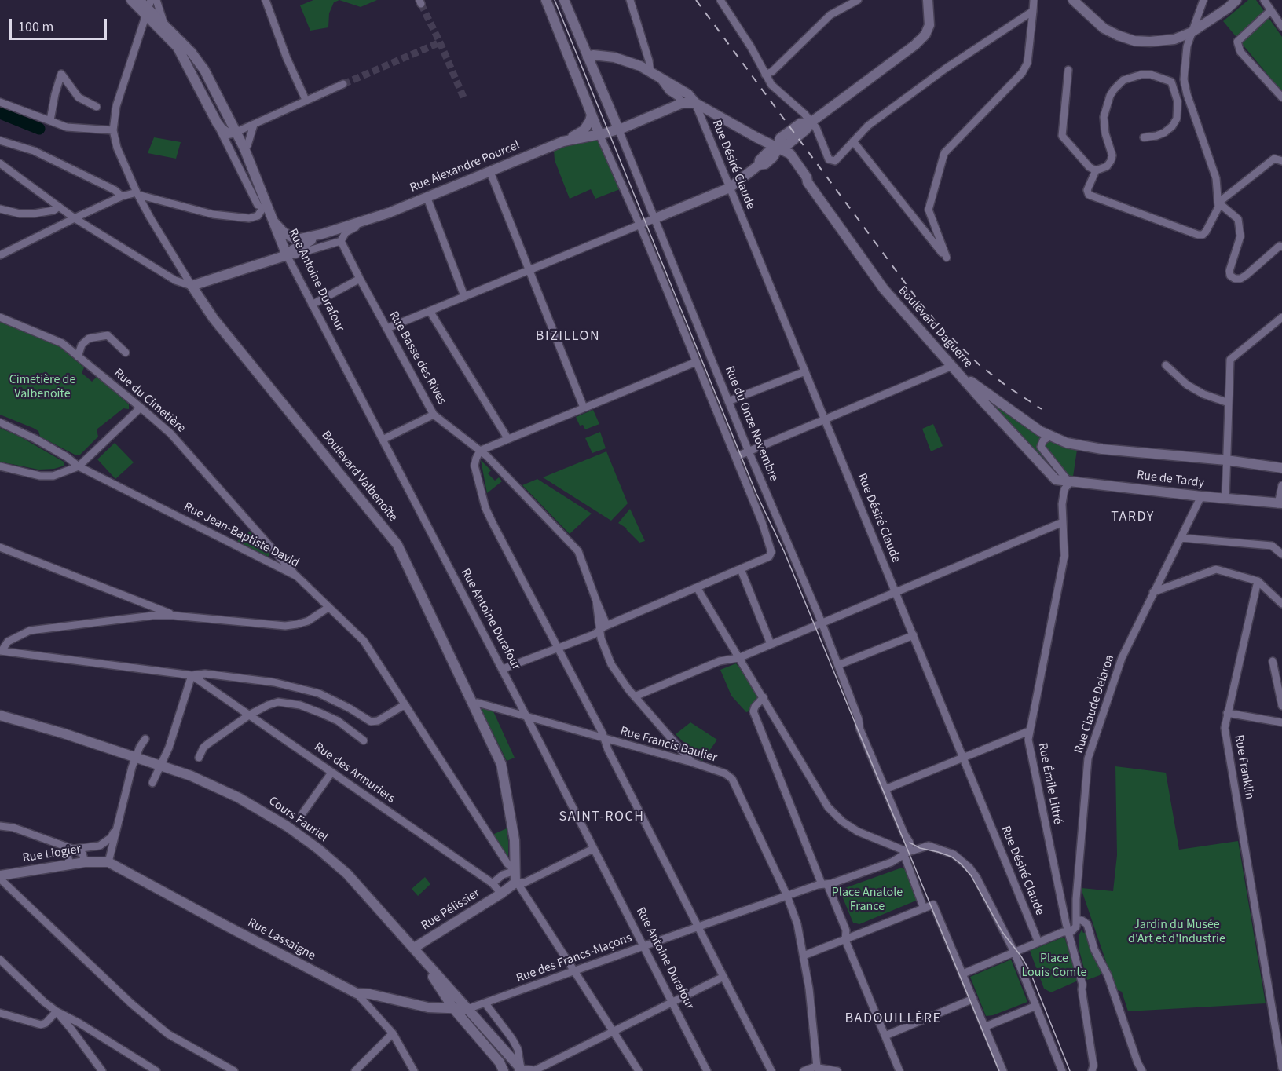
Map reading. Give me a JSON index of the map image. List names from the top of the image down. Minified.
{"streets":{"main road":["Rue Alexandre Pourcel","Rue Antoine Durafour","Boulevard Daguerre","Boulevard Valbenoîte","Rue de Tardy","Cours Fauriel","Rue Liogier","Rue Pélissier","Rue Lassaigne"],"street":["Rue Désiré Claude","Rue Basse des Rives","Rue du Cimetière","Rue du Onze Novembre","Rue Jean-Baptiste David","Rue Claude Delaroa","Rue Francis Baulier","Rue Franklin","Rue des Armuriers","Rue Émile Littré","Rue des Francs-Maçons"]},"crossings":[["Rue Désiré Claude","Boulevard Daguerre"],["Rue Alexandre Pourcel","Rue Antoine Durafour"],["Rue Alexandre Pourcel","Boulevard Daguerre"],["Rue Alexandre Pourcel","Rue Basse des Rives"],["Rue Alexandre Pourcel","Rue du Onze Novembre"],["Rue Alexandre Pourcel","Boulevard Valbenoîte"],["Rue Antoine Durafour","Rue Francis Baulier"],["Rue Antoine Durafour","Rue des Francs-Maçons"],["Boulevard Daguerre","Rue de Tardy"],["Rue du Cimetière","Rue Jean-Baptiste David"],["Boulevard Valbenoîte","Rue Jean-Baptiste David"],["Boulevard Valbenoîte","Rue Francis Baulier"],["Boulevard Valbenoîte","Rue Pélissier"],["Rue de Tardy","Rue Claude Delaroa"],["Rue Francis Baulier","Rue des Francs-Maçons"],["Rue des Armuriers","Rue Pélissier"],["Cours Fauriel","Rue Pélissier"],["Cours Fauriel","Rue Lassaigne"],["Cours Fauriel","Rue des Francs-Maçons"],["Rue Liogier","Rue Lassaigne"]],"districts":["BIZILLON","TARDY","SAINT-ROCH","BADOUILLÈRE"],"parks":["Cimetière de Valbenoîte","Place Anatole France","Jardin du Musée d'Art et d'Industrie","Place Louis Comte"],"scale_bar":"100 m"}
